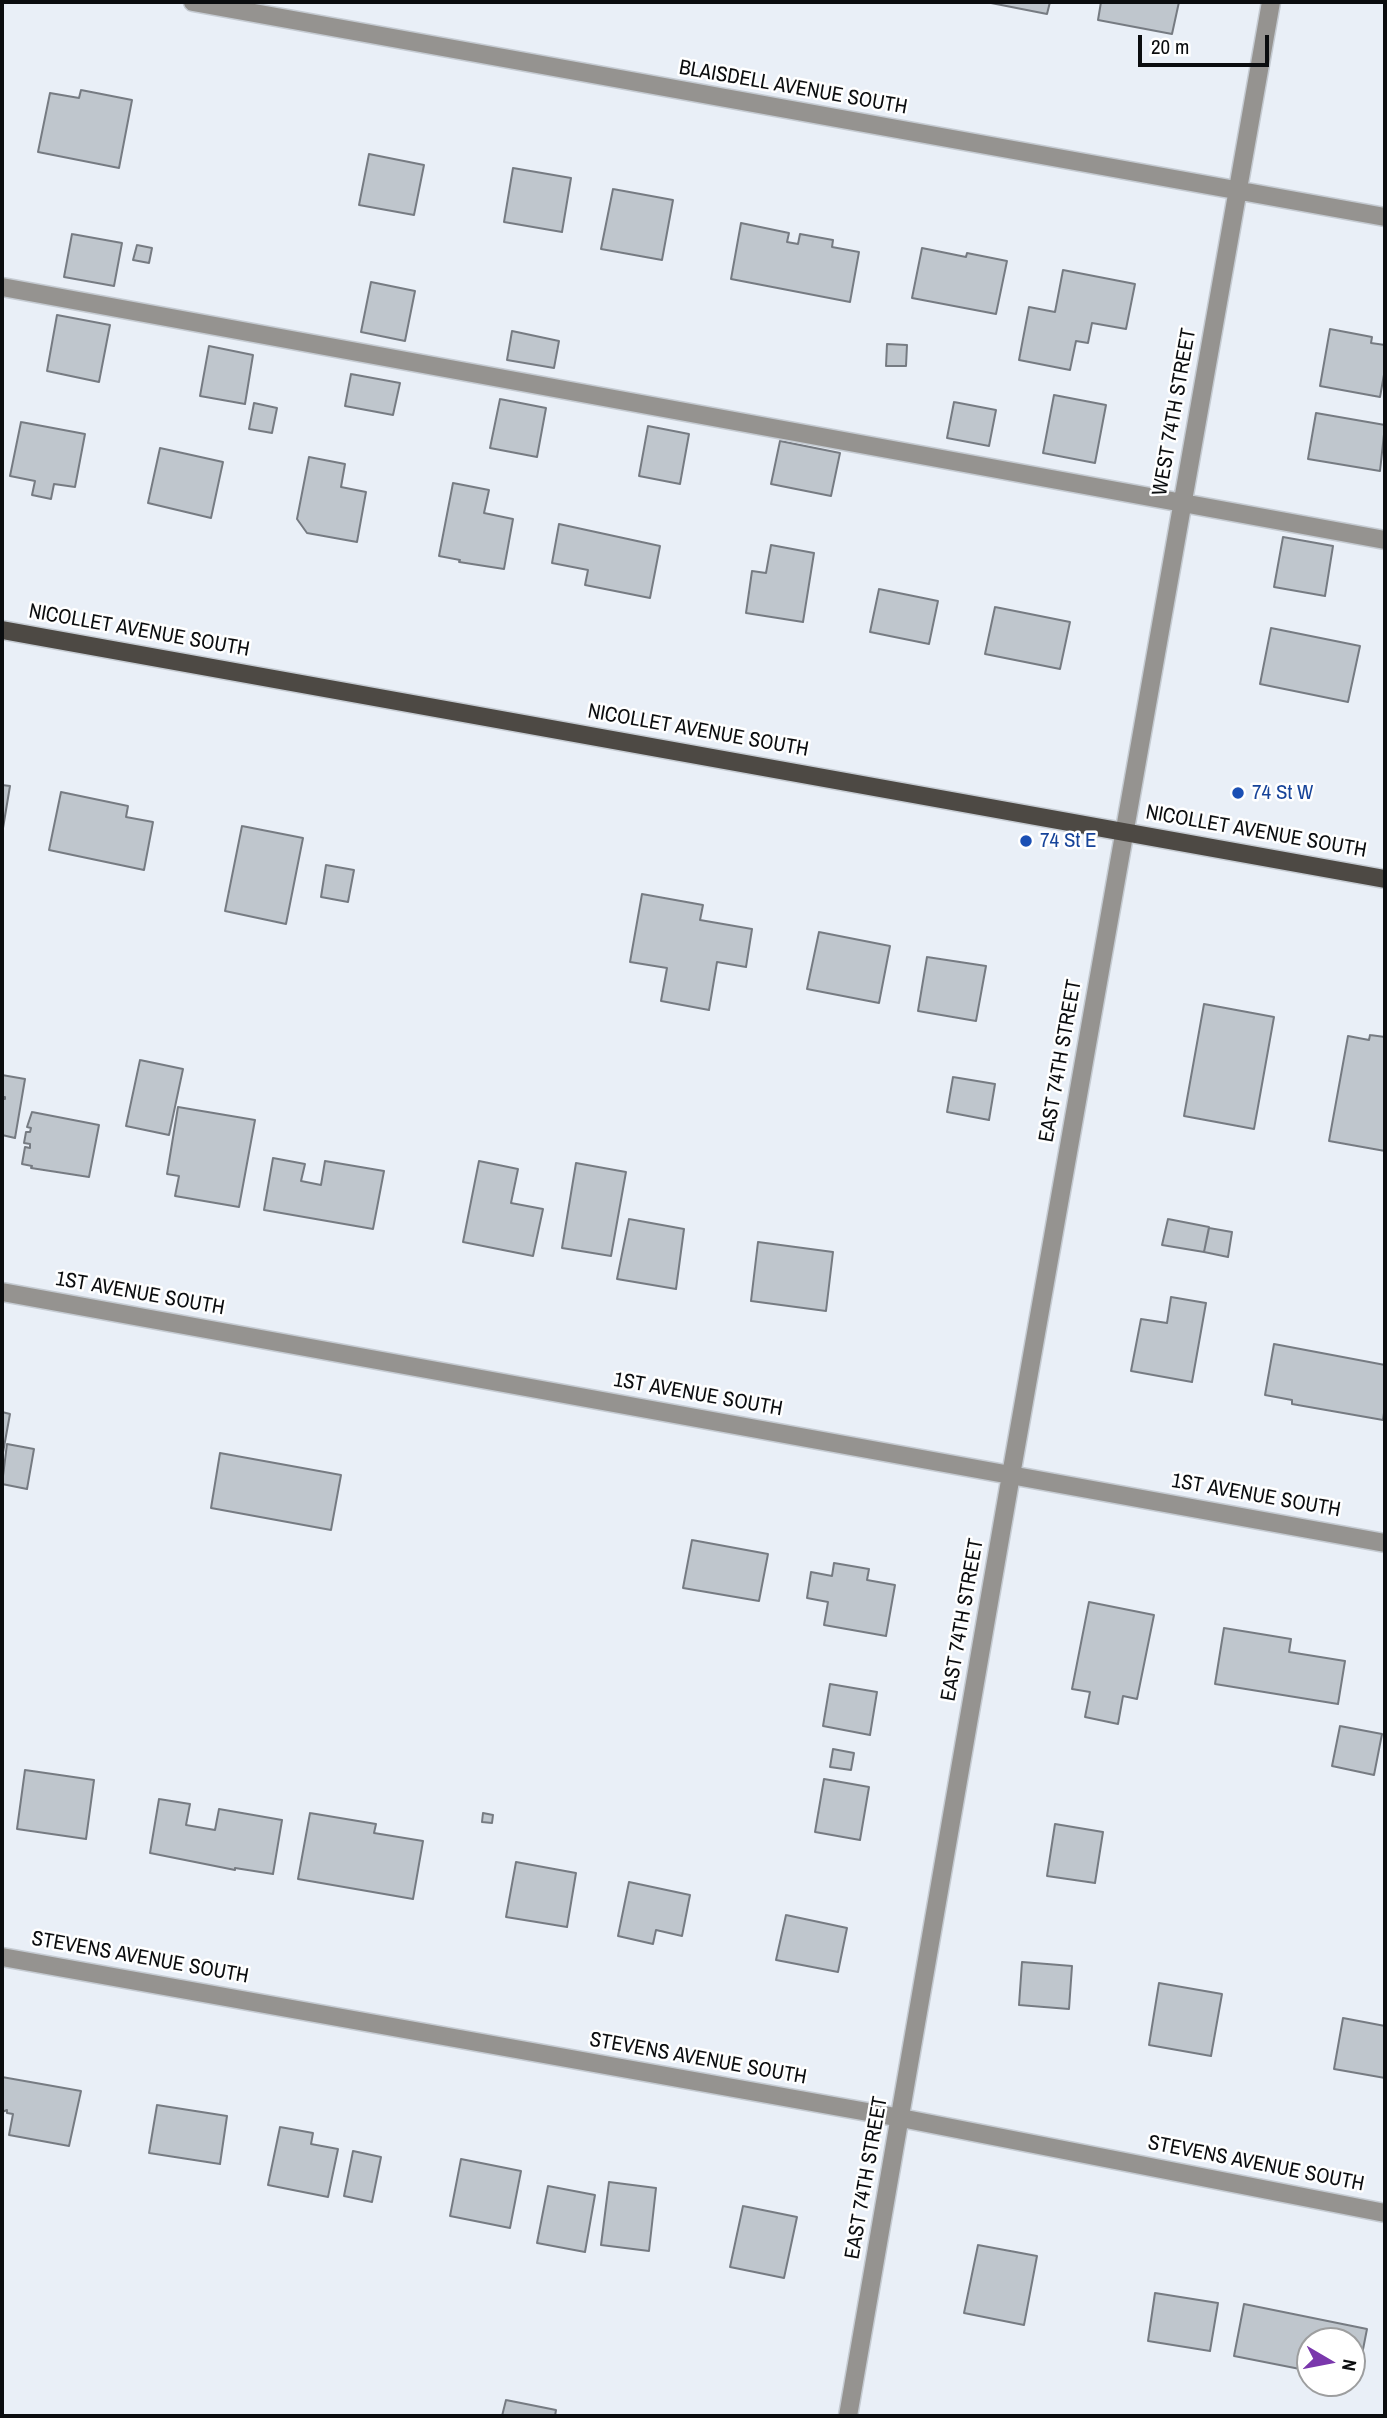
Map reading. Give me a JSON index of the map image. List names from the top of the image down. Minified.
{"streets":{"main road":["NICOLLET AVENUE SOUTH"],"street":["BLAISDELL AVENUE SOUTH","WEST 74TH STREET","EAST 74TH STREET","1ST AVENUE SOUTH","STEVENS AVENUE SOUTH"]},"crossings":[["BLAISDELL AVENUE SOUTH","WEST 74TH STREET"],["WEST 74TH STREET","NICOLLET AVENUE SOUTH"],["WEST 74TH STREET","EAST 74TH STREET"],["NICOLLET AVENUE SOUTH","EAST 74TH STREET"],["EAST 74TH STREET","1ST AVENUE SOUTH"],["EAST 74TH STREET","STEVENS AVENUE SOUTH"]],"places":["74 St W","74 St E"],"scale_bar":"20 m","north":"right"}
